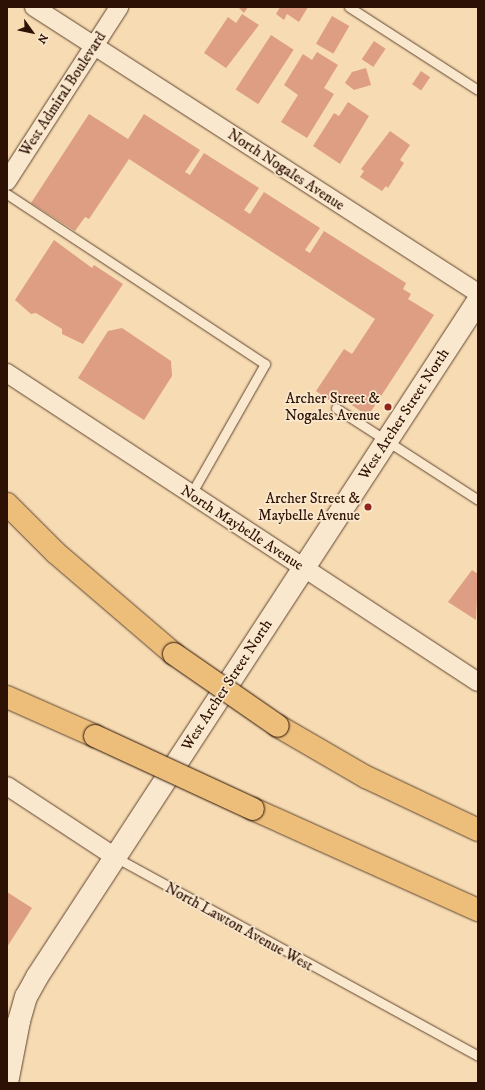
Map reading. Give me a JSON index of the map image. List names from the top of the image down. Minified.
{"streets":{"street":["West Admiral Boulevard","North Nogales Avenue","West Archer Street North","North Maybelle Avenue","North Lawton Avenue West"]},"crossings":[["West Admiral Boulevard","North Nogales Avenue"],["West Archer Street North","North Maybelle Avenue"],["West Archer Street North","North Lawton Avenue West"]],"places":["Archer Street & Nogales Avenue","Archer Street & Maybelle Avenue"],"north":"bottom right"}
